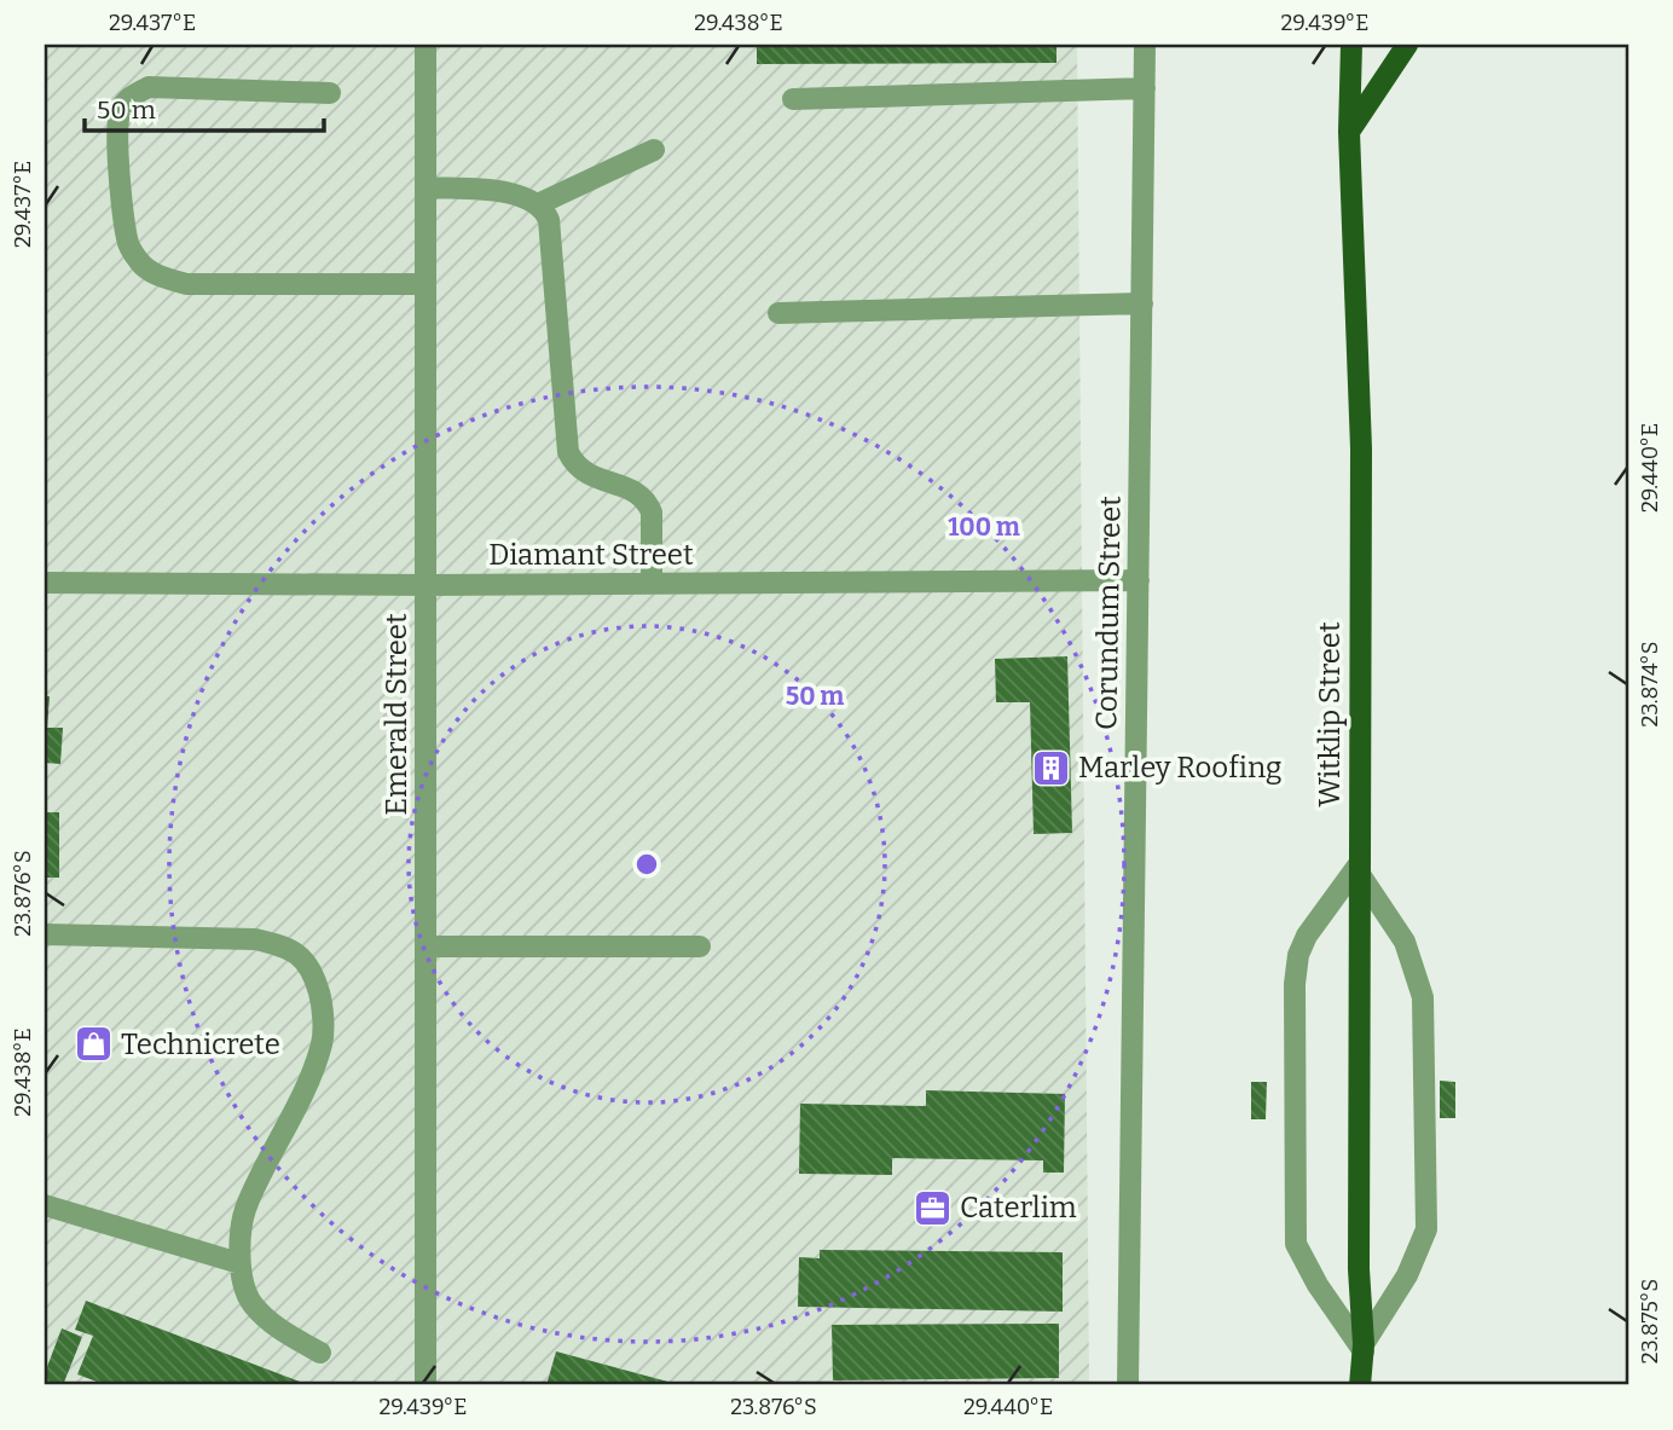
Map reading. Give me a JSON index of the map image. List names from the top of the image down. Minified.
{"streets":{"main road":["Witklip Street"],"street":["Diamant Street","Corundum Street","Emerald Street"]},"crossings":[["Diamant Street","Corundum Street"],["Diamant Street","Emerald Street"]],"places":{"building":["Marley Roofing"],"shop":["Technicrete"],"office":["Caterlim"]},"scale_bar":"50 m","coordinates":["29.437°E","29.438°E","29.439°E","29.440°E","23.874°S","23.876°S","23.875°S"],"rings":["100 m","50 m"]}
